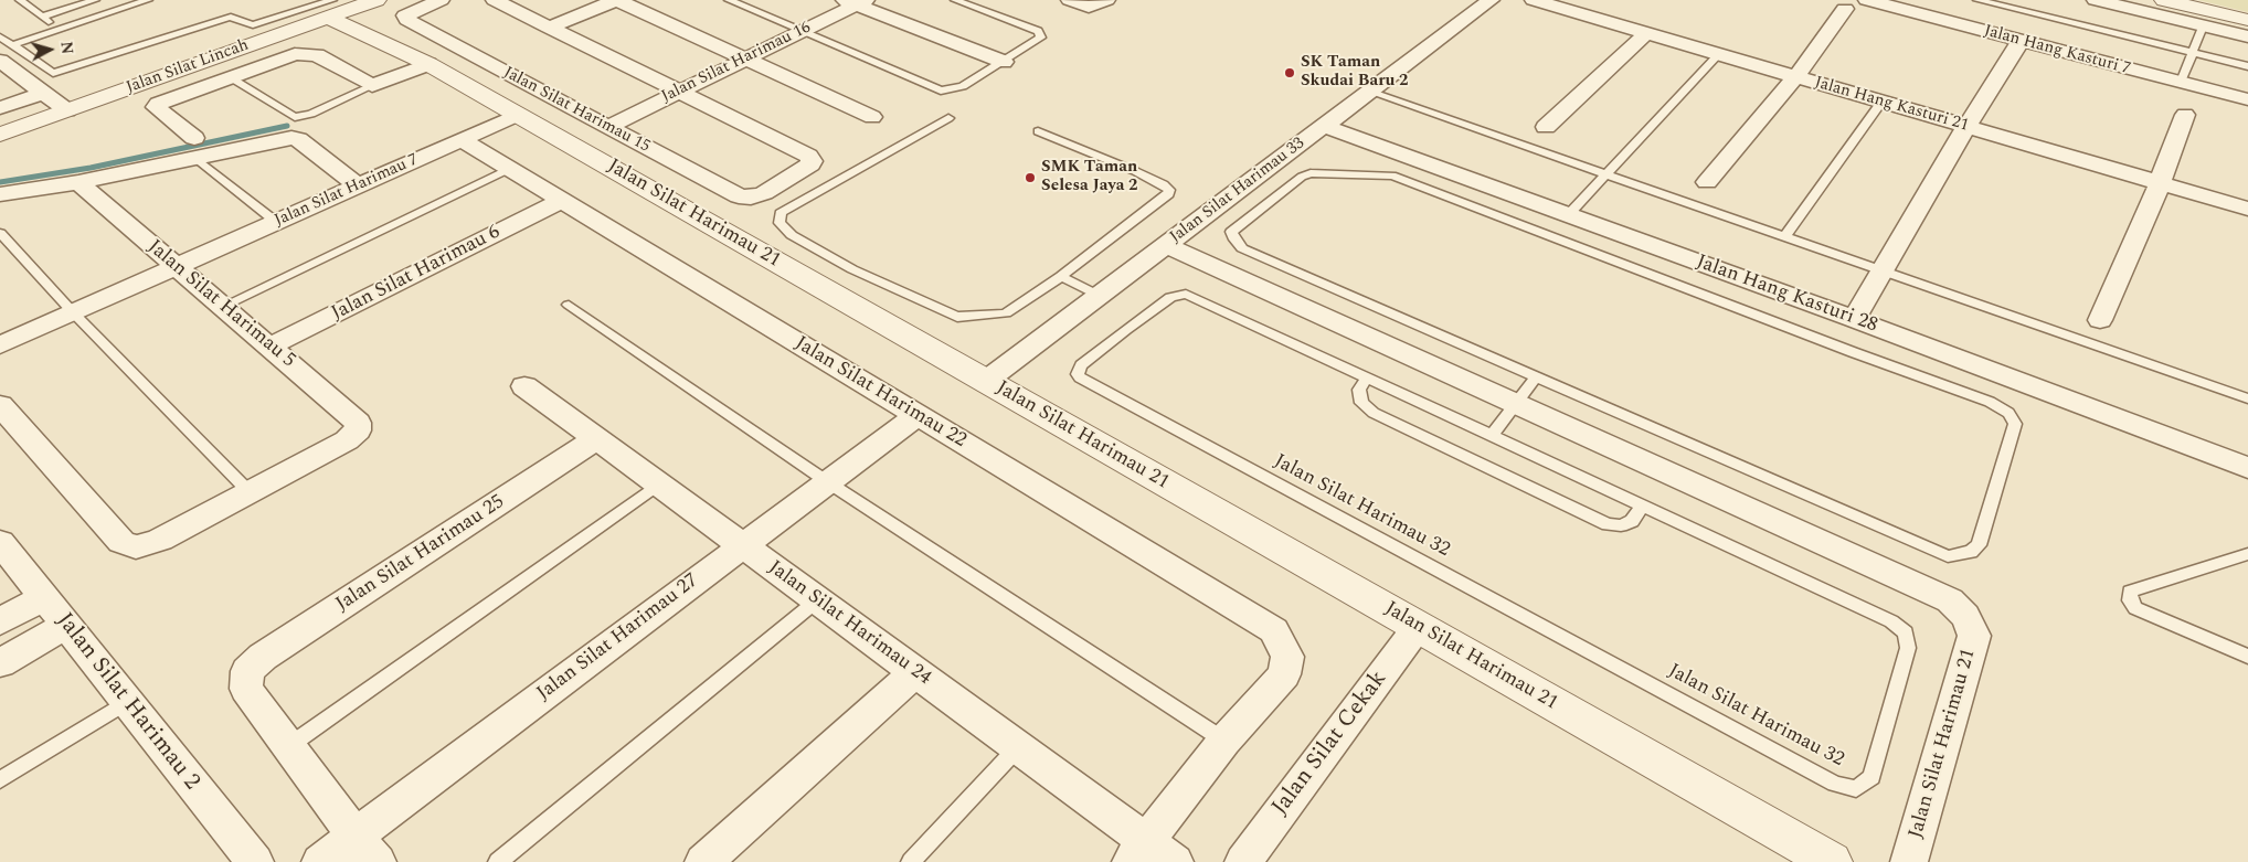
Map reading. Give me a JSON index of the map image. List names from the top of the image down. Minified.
{"streets":{"street":["Jalan Hang Kasturi 7","Jalan Silat Harimau 16","Jalan Silat Lincah","Jalan Hang Kasturi 21","Jalan Silat Harimau 15","Jalan Silat Harimau 7","Jalan Silat Harimau 33","Jalan Silat Harimau 21","Jalan Silat Harimau 6","Jalan Hang Kasturi 28","Jalan Silat Harimau 5","Jalan Silat Harimau 22","Jalan Silat Harimau 25","Jalan Silat Harimau 24","Jalan Silat Harimau 27","Jalan Silat Harimau 2","Jalan Silat Cekak"],"lane":["Jalan Silat Harimau 32"]},"crossings":[["Jalan Silat Harimau 16","Jalan Silat Harimau 15"],["Jalan Silat Lincah","Jalan Silat Harimau 21"],["Jalan Silat Harimau 7","Jalan Silat Harimau 21"],["Jalan Silat Harimau 7","Jalan Silat Harimau 5"],["Jalan Silat Harimau 7","Jalan Silat Harimau 22"],["Jalan Silat Harimau 33","Jalan Silat Harimau 21"],["Jalan Silat Harimau 33","Jalan Hang Kasturi 28"],["Jalan Silat Harimau 21","Jalan Silat Cekak"],["Jalan Silat Harimau 6","Jalan Silat Harimau 5"],["Jalan Silat Harimau 6","Jalan Silat Harimau 22"],["Jalan Silat Harimau 22","Jalan Silat Harimau 27"],["Jalan Silat Harimau 25","Jalan Silat Harimau 24"],["Jalan Silat Harimau 24","Jalan Silat Harimau 27"]],"places":["SK Taman Skudai Baru 2","SMK Taman Selesa Jaya 2"],"north":"right"}
